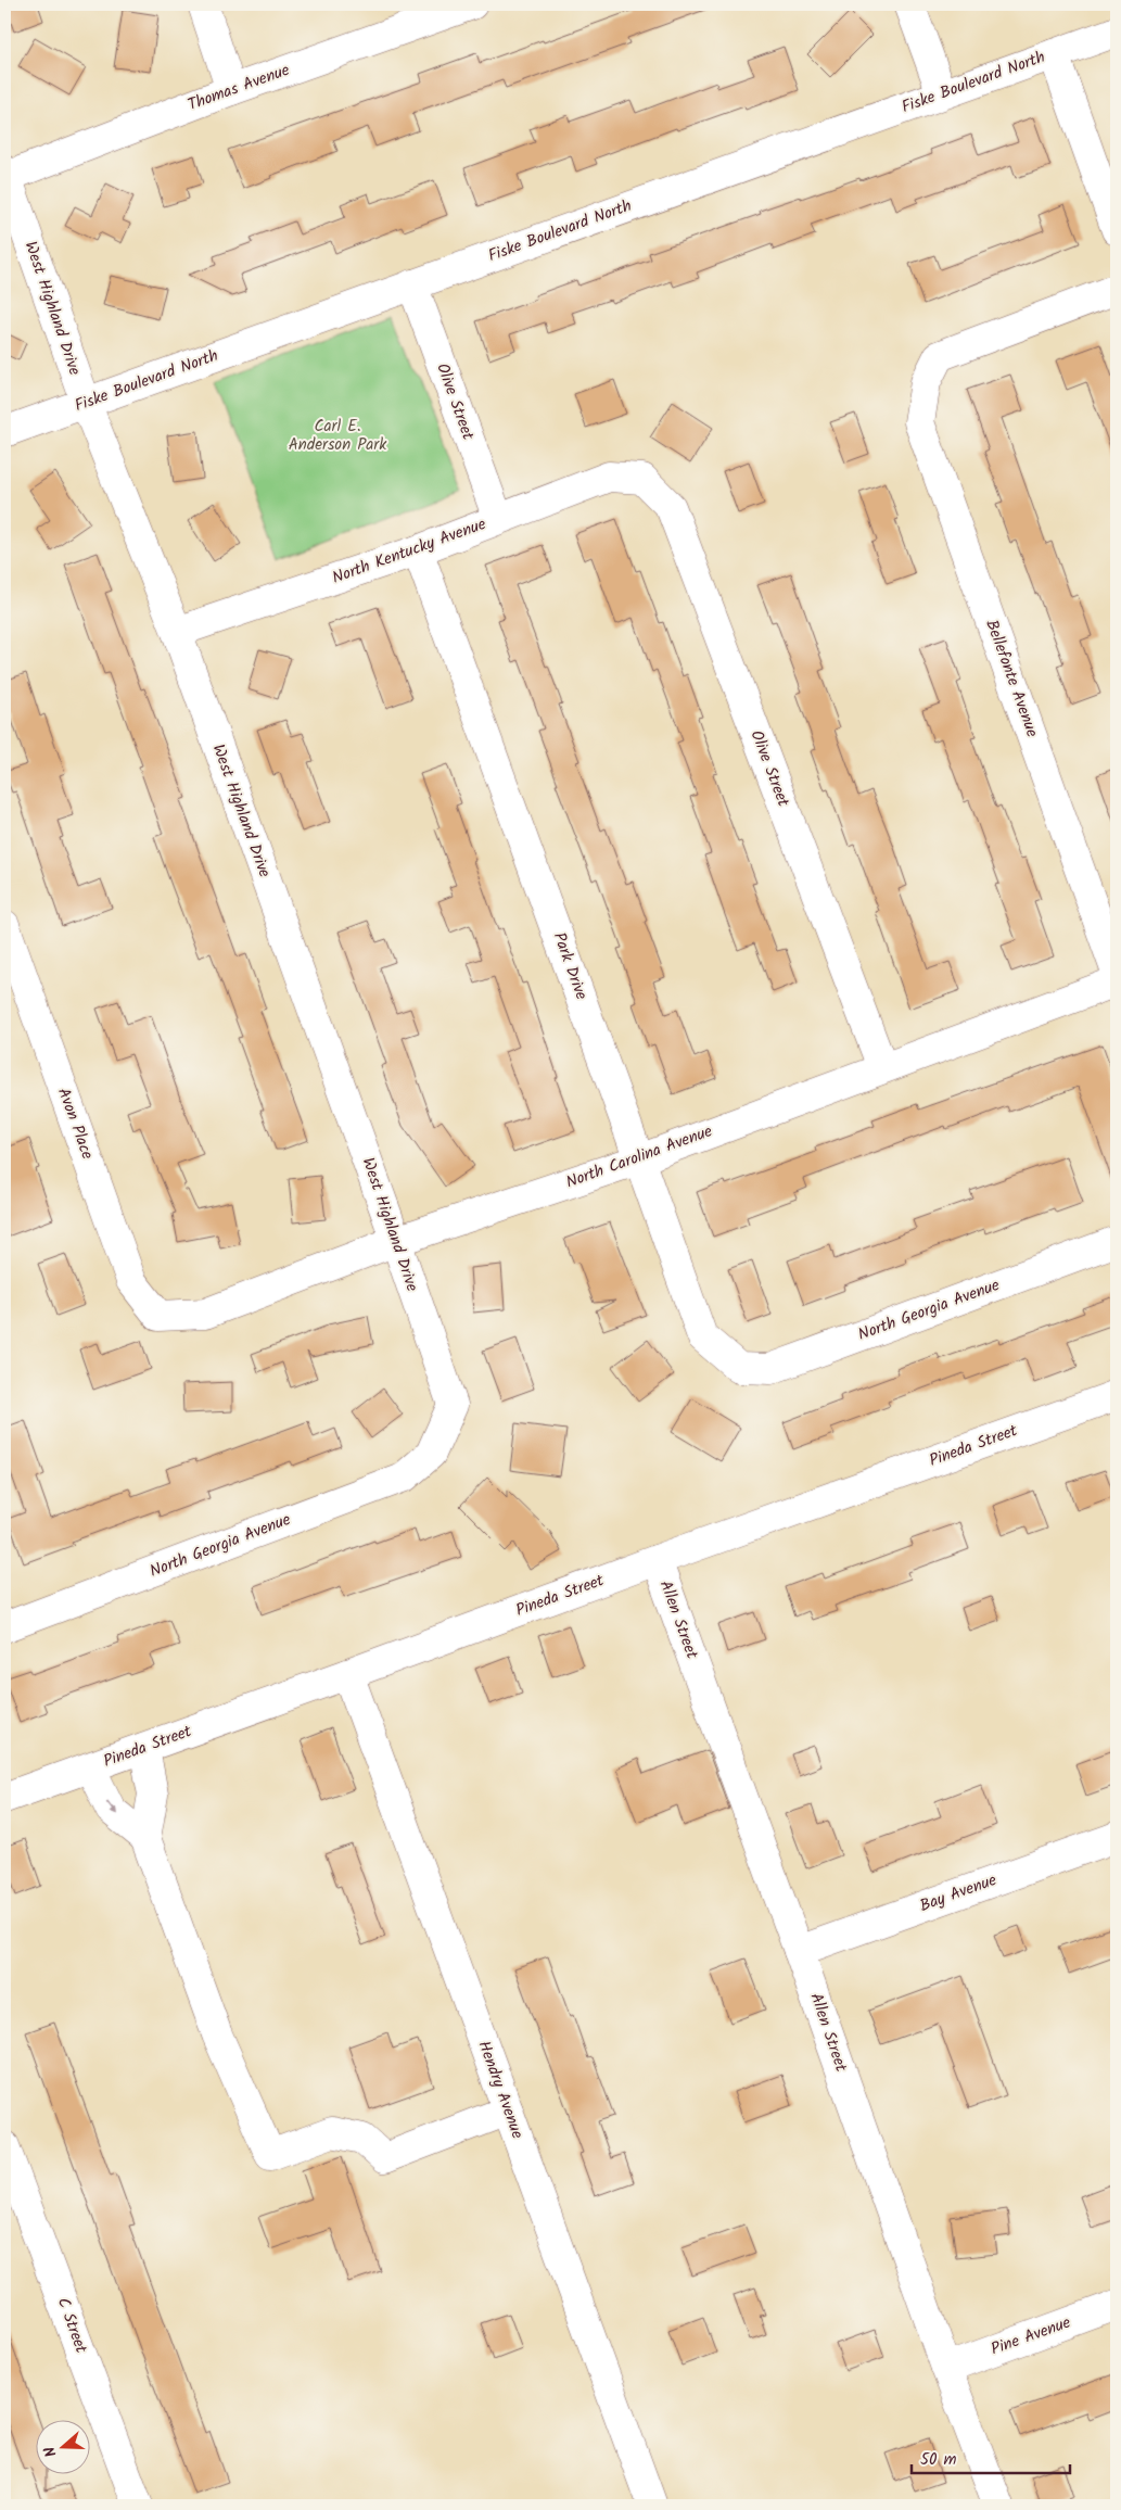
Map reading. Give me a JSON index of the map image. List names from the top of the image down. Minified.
{"streets":{"street":["Fiske Boulevard North","Thomas Avenue","West Highland Drive","Olive Street","North Kentucky Avenue","Bellefonte Avenue","Park Drive","Avon Place","North Carolina Avenue","North Georgia Avenue","Pineda Street","Allen Street","Bay Avenue","Hendry Avenue","C Street","Pine Avenue"]},"crossings":[["Fiske Boulevard North","West Highland Drive"],["Fiske Boulevard North","Olive Street"],["Thomas Avenue","West Highland Drive"],["West Highland Drive","North Kentucky Avenue"],["West Highland Drive","North Carolina Avenue"],["West Highland Drive","North Georgia Avenue"],["Olive Street","North Kentucky Avenue"],["Olive Street","North Carolina Avenue"],["North Kentucky Avenue","Park Drive"],["Park Drive","North Carolina Avenue"],["Park Drive","North Georgia Avenue"],["Avon Place","North Carolina Avenue"],["Pineda Street","Allen Street"],["Pineda Street","Hendry Avenue"],["Allen Street","Bay Avenue"],["Allen Street","Pine Avenue"]],"parks":["Carl E. Anderson Park"],"scale_bar":"50 m","north":"left"}
